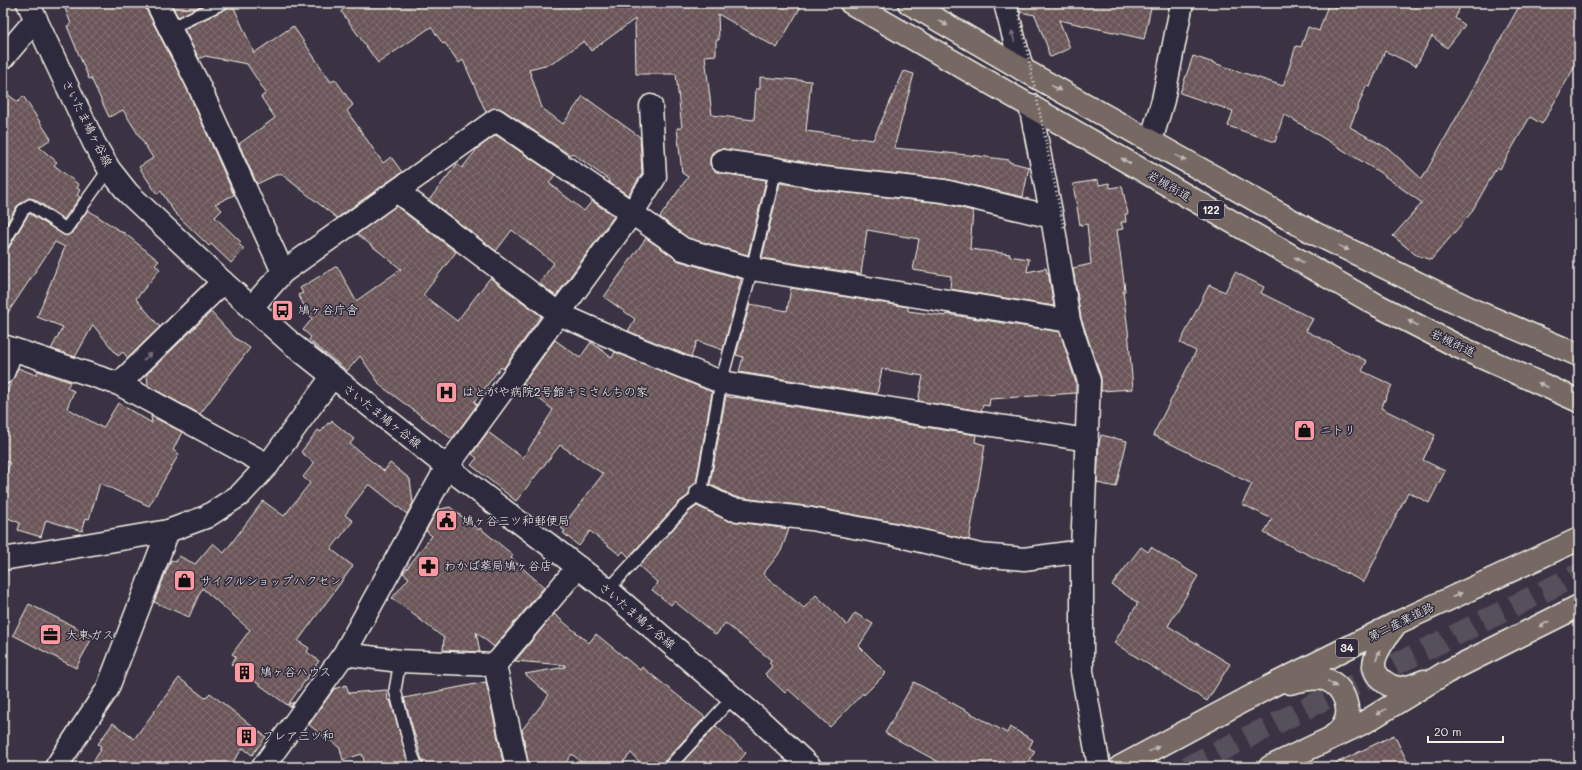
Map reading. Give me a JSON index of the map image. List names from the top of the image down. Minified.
{"streets":{"main road":["岩槻街道","122","第二産業道路","34"],"street":["さいたま鳩ヶ谷線"]},"places":{"bus stop":["鳩ヶ谷庁舎"],"hospital":["はとがや病院2号館キミさんちの家"],"shop":["ニトリ","サイクルショップハクセン"],"public building":["鳩ヶ谷三ツ和郵便局"],"pharmacy":["わかば薬局鳩ヶ谷店"],"office":["大東ガス"],"building":["鳩ヶ谷ハウス","フレア三ツ和"]},"scale_bar":"20 m"}
